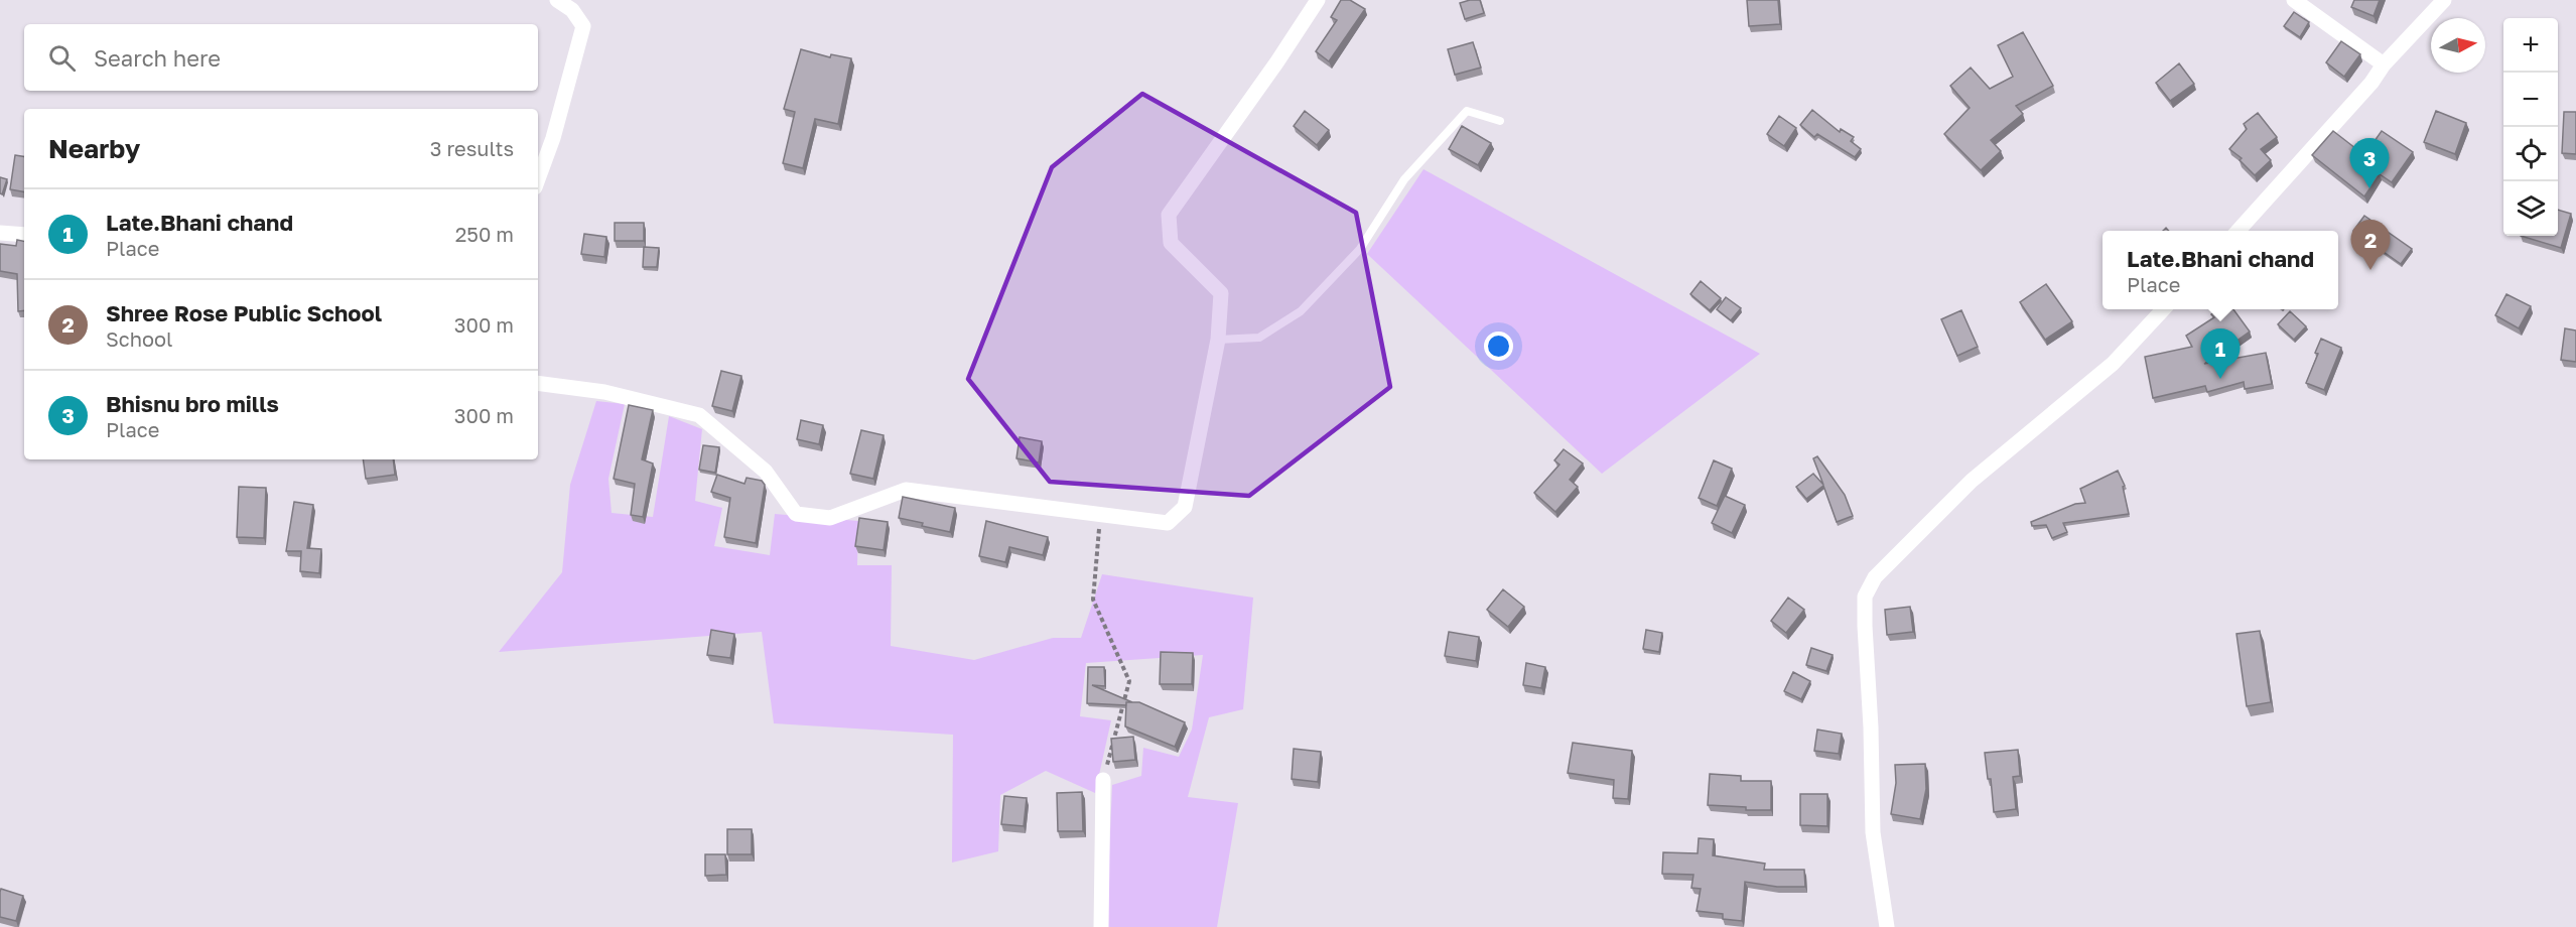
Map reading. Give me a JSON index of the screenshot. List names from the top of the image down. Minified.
{"north":"right","page":{"map_buttons":["+","−"],"search":"Search here","heading":["Nearby","3 results"],"pins":["3","2","1"],"list":[{"mark":"1","name":"Late.Bhani chand","note":"Place","value":"250 m"},{"mark":"2","name":"Shree Rose Public School","note":"School","value":"300 m"},{"mark":"3","name":"Bhisnu bro mills","note":"Place","value":"300 m"}],"popup":["Late.Bhani chand","Place"]}}
